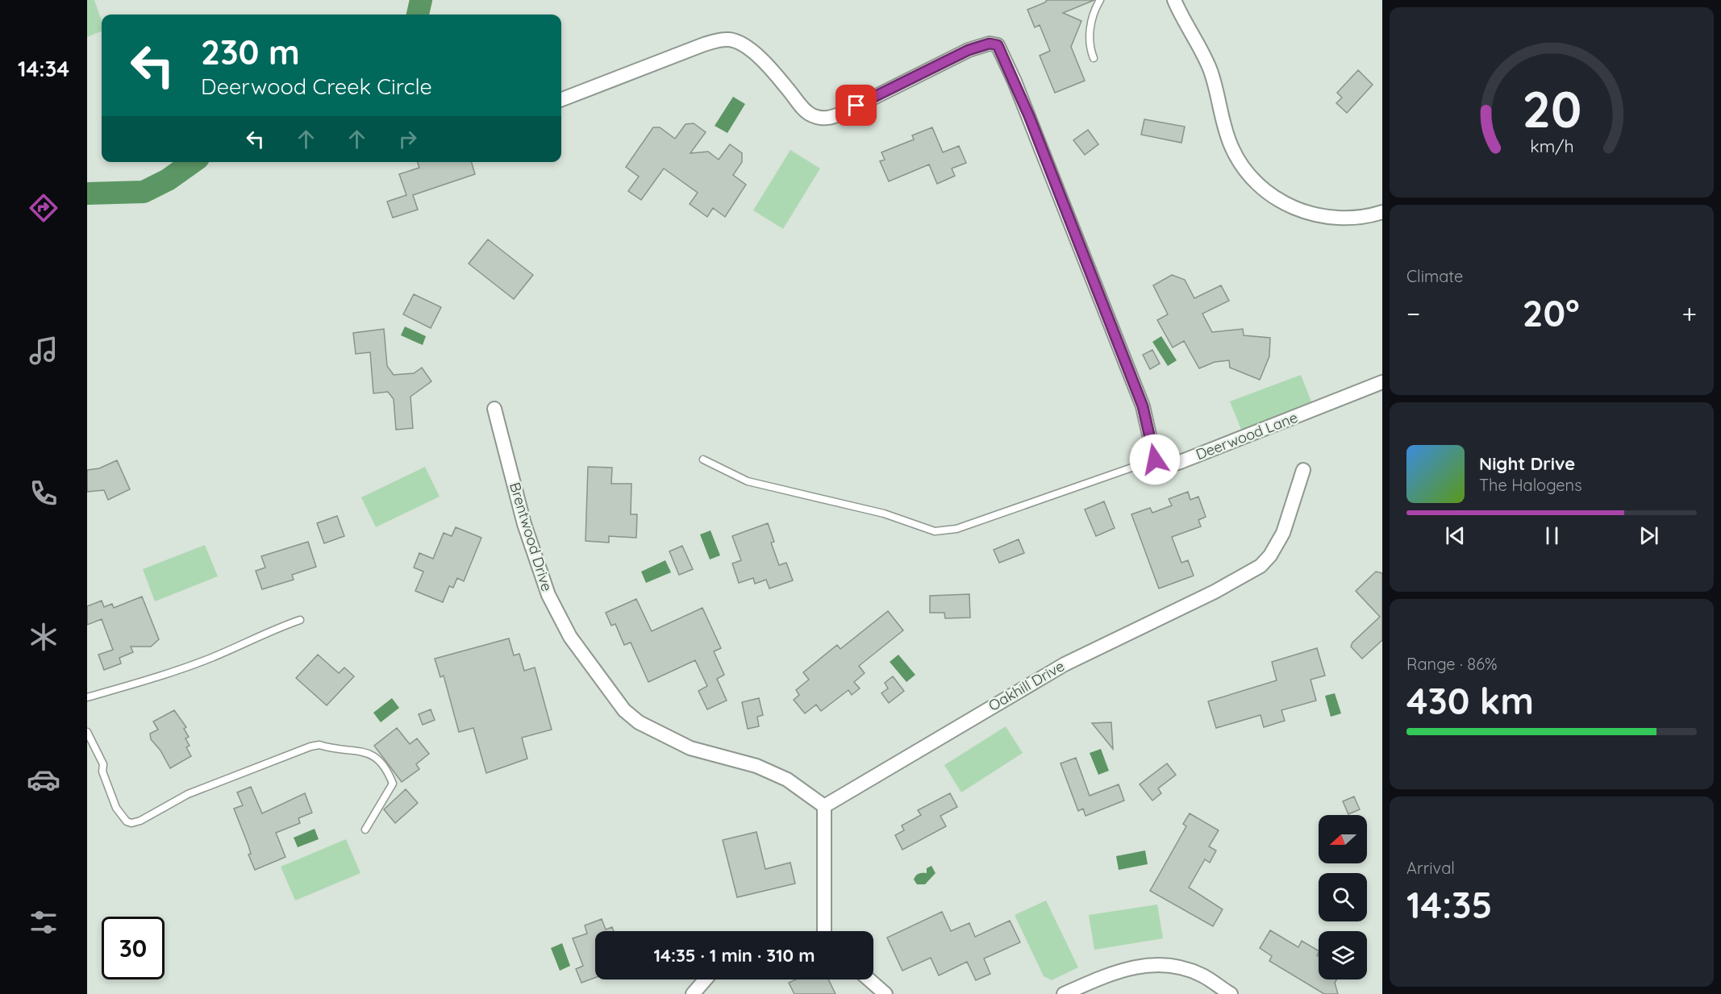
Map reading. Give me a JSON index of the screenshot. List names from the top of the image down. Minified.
{"streets":{"street":["Deerwood Lane","Brentwood Drive","Oakhill Drive"]},"crossings":[["Brentwood Drive","Oakhill Drive"]],"north":"left","page":{"tabs":"14:34","turn":["230 m","Deerwood Creek Circle"],"tile":["Climate",["Range · 86%","430 km"],["Arrival","14:35"]],"heat":["−","20°","+"],"song":["Night Drive","The Halogens"],"limit":"30","trip":"14:35 · 1 min · 310 m","gauge":["20","km/h"]}}
